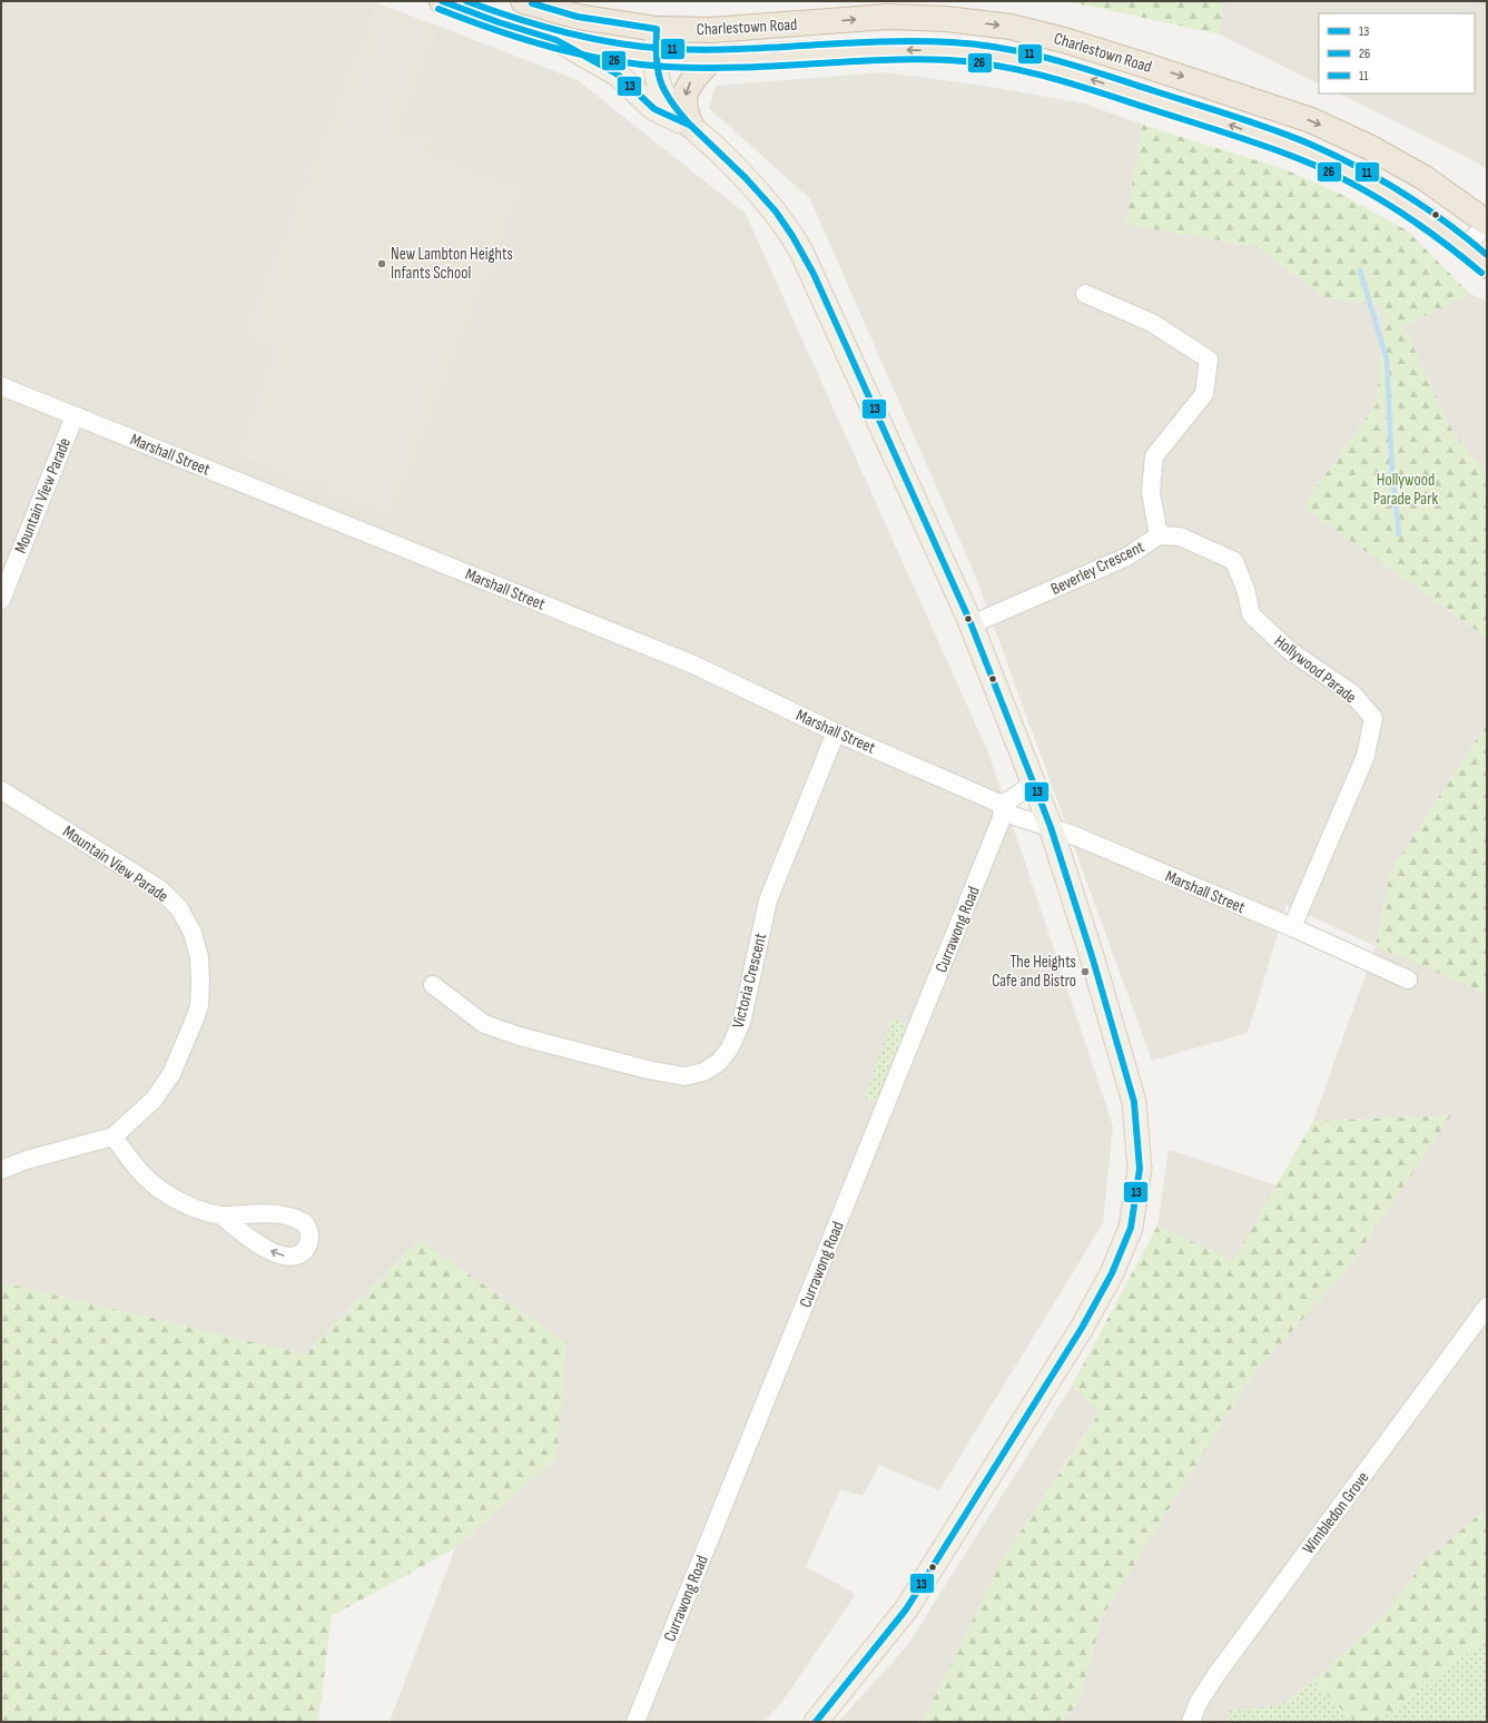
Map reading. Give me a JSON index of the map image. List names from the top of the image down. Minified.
{"streets":{"highway":["Charlestown Road"],"street":["Marshall Street","Mountain View Parade","Beverley Crescent","Hollywood Parade","Currawong Road","Victoria Crescent","Wimbledon Grove"]},"crossings":[["Marshall Street","Mountain View Parade"],["Marshall Street","Hollywood Parade"],["Marshall Street","Currawong Road"],["Marshall Street","Victoria Crescent"],["Beverley Crescent","Hollywood Parade"]],"parks":["Hollywood Parade Park"],"places":["New Lambton Heights Infants School","The Heights Cafe and Bistro"],"lines":["transit line 13","transit line 11","transit line 26"],"legend":["13","26","11"]}
